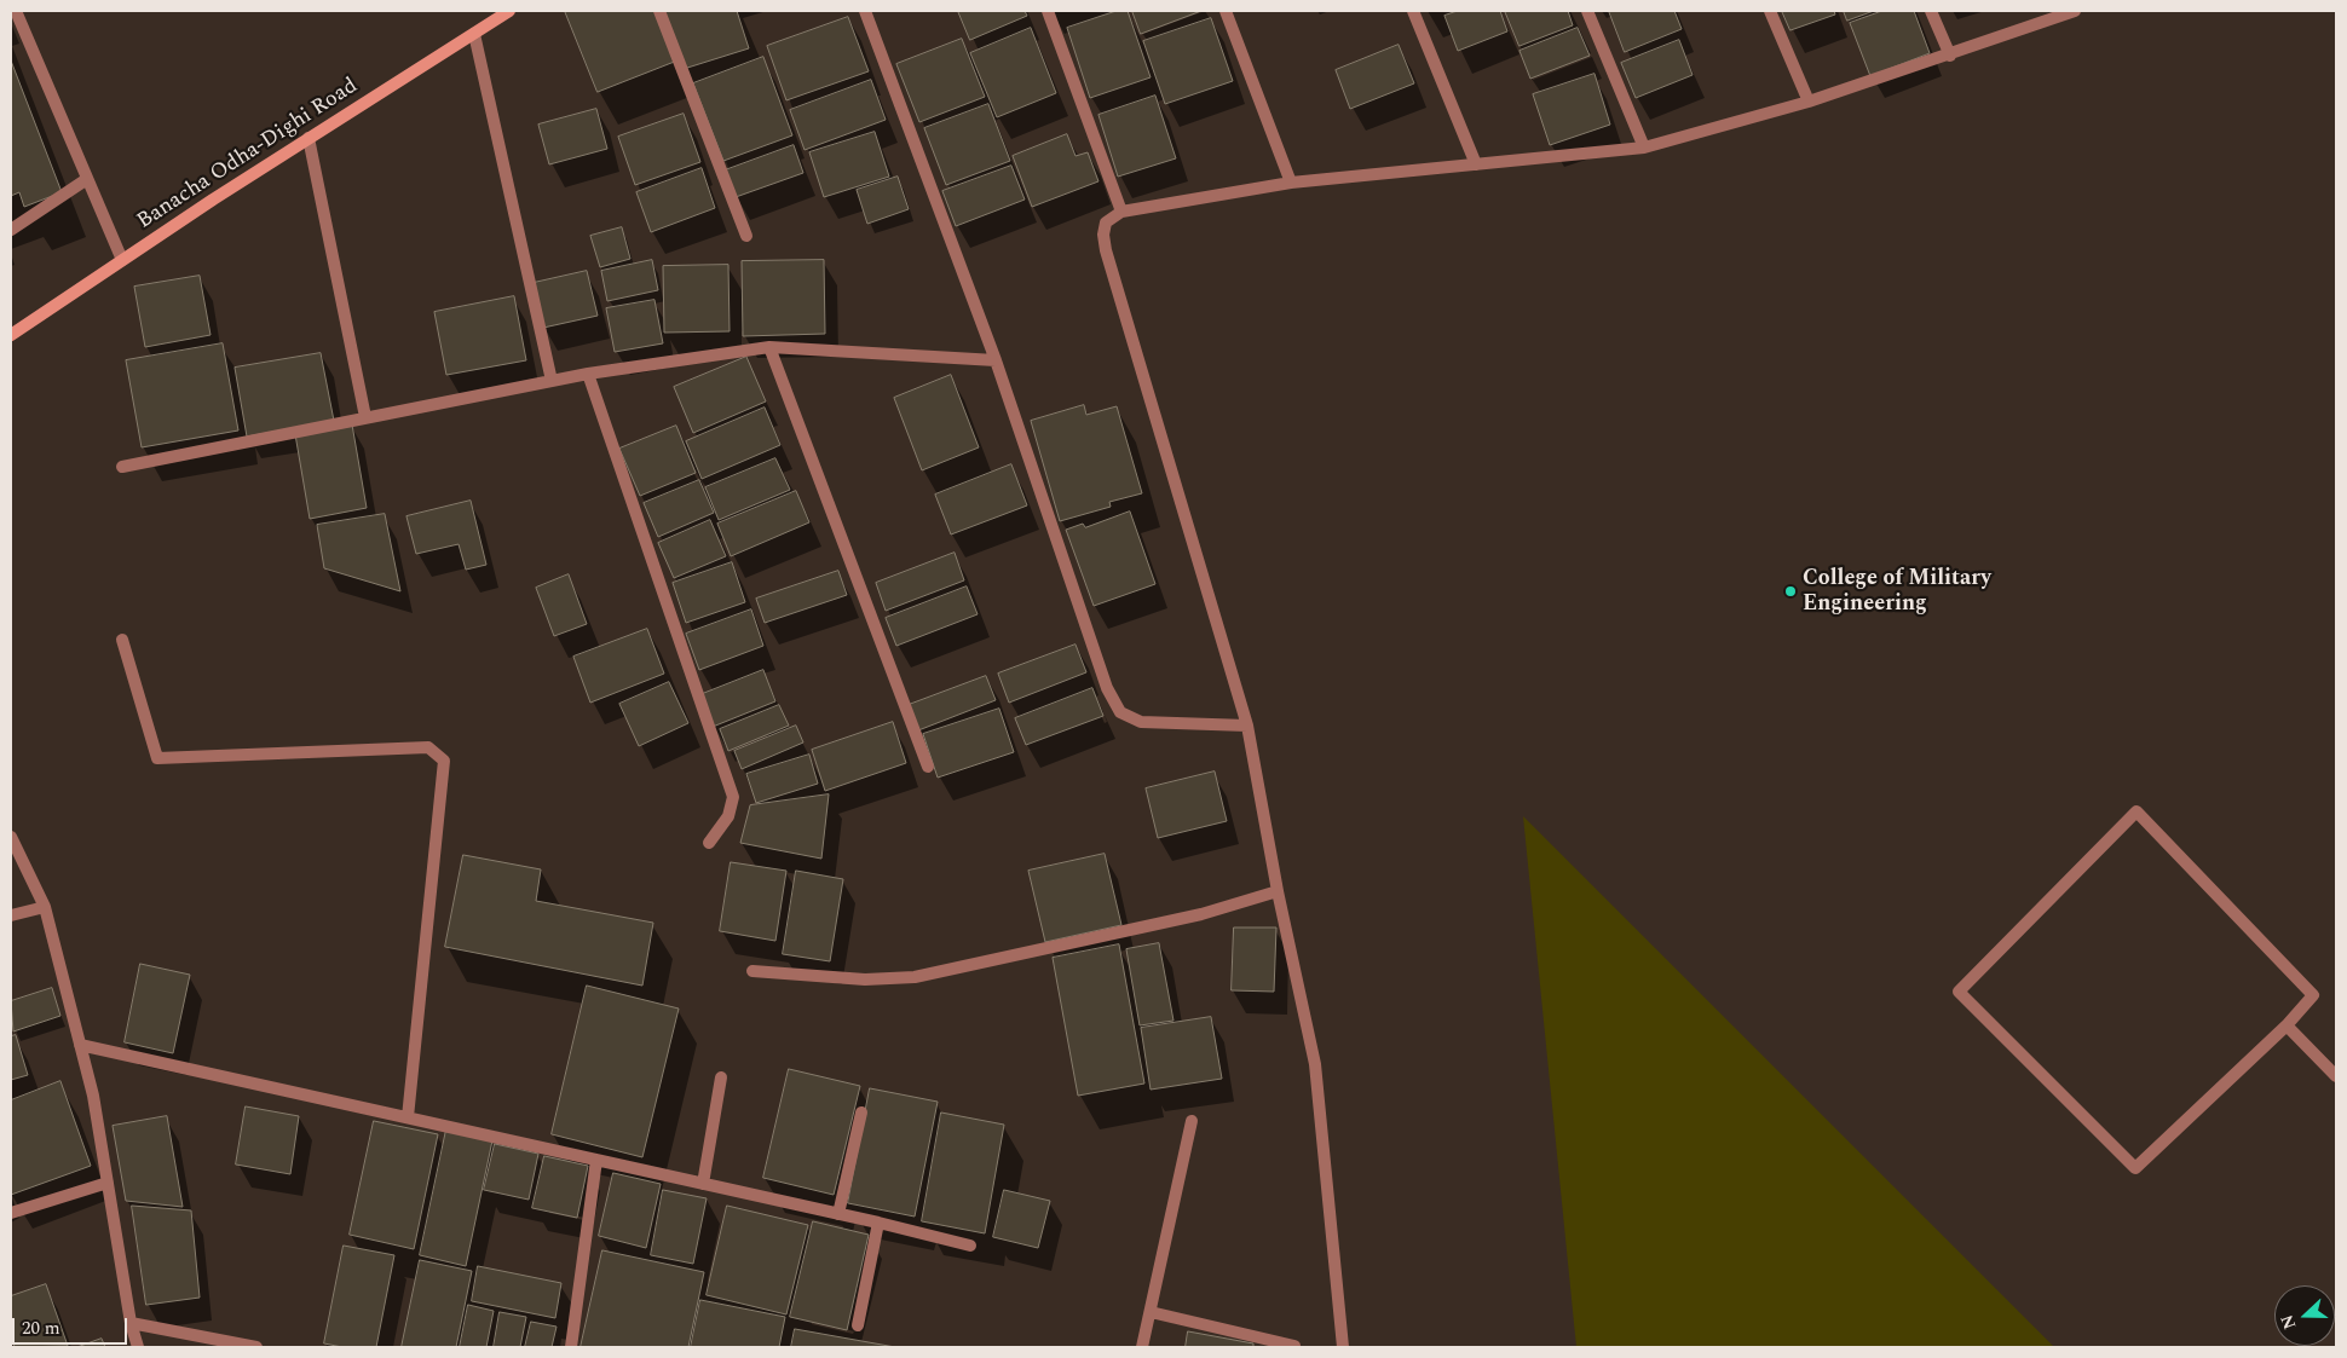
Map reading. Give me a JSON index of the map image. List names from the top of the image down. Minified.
{"streets":{"street":["Banacha Odha-Dighi Road"]},"places":["College of Military Engineering"],"scale_bar":"20 m","north":"left"}
